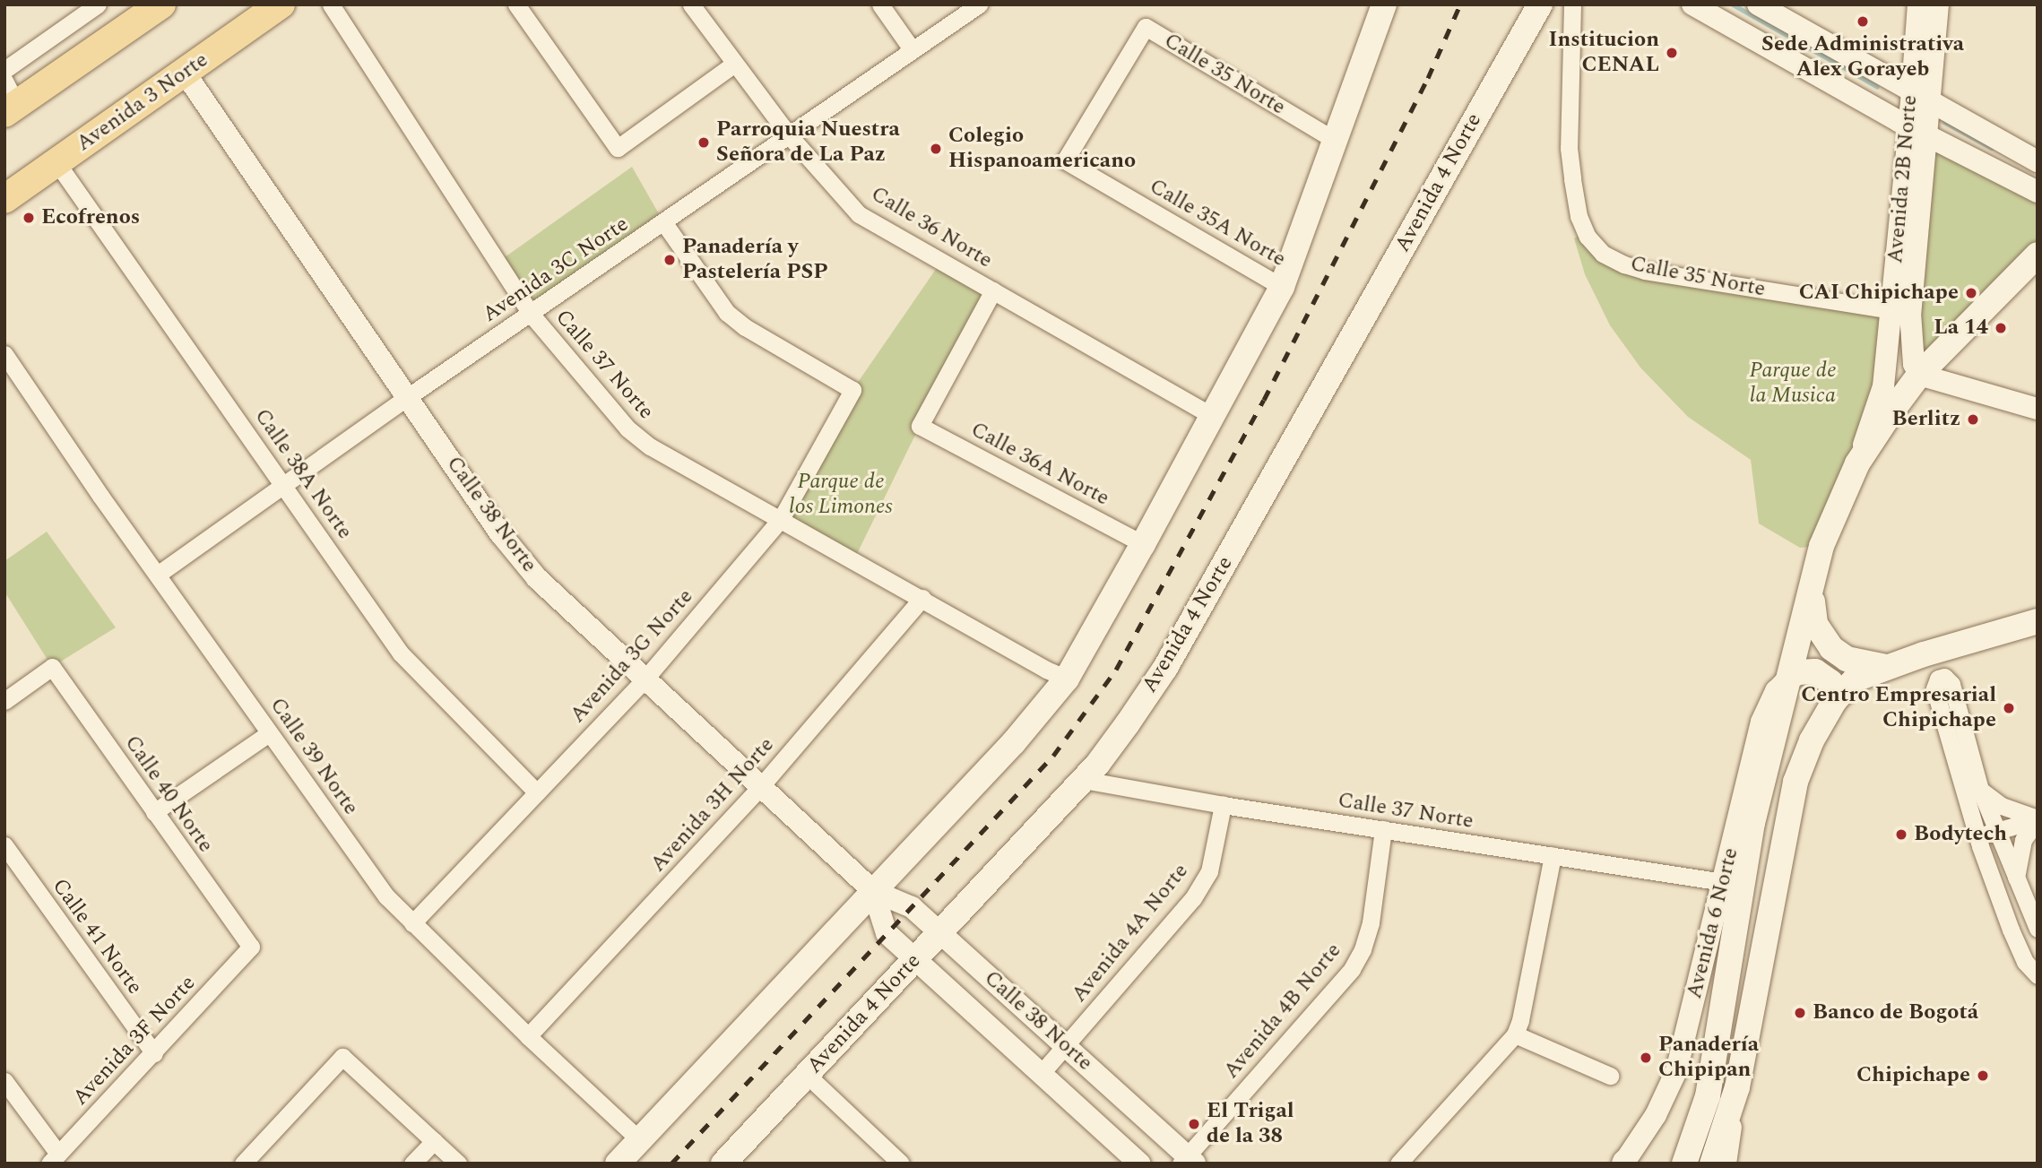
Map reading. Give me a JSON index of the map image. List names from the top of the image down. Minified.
{"streets":{"main road":["Avenida 3 Norte","Avenida 4 Norte","Avenida 6 Norte"],"street":["Calle 35 Norte","Avenida 2B Norte","Calle 35A Norte","Calle 36 Norte","Avenida 3C Norte","Calle 37 Norte","Calle 36A Norte","Calle 38A Norte","Calle 38 Norte","Avenida 3G Norte","Calle 39 Norte","Calle 40 Norte","Avenida 3H Norte","Avenida 4A Norte","Calle 41 Norte","Avenida 4B Norte","Avenida 3F Norte"]},"crossings":[["Calle 35 Norte","Avenida 2B Norte"],["Calle 35 Norte","Calle 35A Norte"],["Avenida 3 Norte","Calle 38A Norte"],["Avenida 3 Norte","Calle 38 Norte"],["Avenida 2B Norte","Avenida 6 Norte"],["Avenida 4 Norte","Calle 37 Norte"],["Avenida 4 Norte","Calle 38 Norte"],["Calle 36 Norte","Avenida 3C Norte"],["Calle 36 Norte","Calle 36A Norte"],["Avenida 3C Norte","Calle 37 Norte"],["Avenida 3C Norte","Calle 38A Norte"],["Avenida 3C Norte","Calle 38 Norte"],["Avenida 3C Norte","Avenida 3G Norte"],["Avenida 3C Norte","Calle 39 Norte"],["Calle 37 Norte","Avenida 3G Norte"],["Calle 37 Norte","Avenida 3H Norte"],["Calle 37 Norte","Avenida 6 Norte"],["Calle 37 Norte","Avenida 4A Norte"],["Calle 37 Norte","Avenida 4B Norte"],["Calle 38A Norte","Avenida 3G Norte"],["Calle 38 Norte","Avenida 3G Norte"],["Calle 38 Norte","Avenida 3H Norte"],["Calle 38 Norte","Avenida 4A Norte"],["Calle 38 Norte","Avenida 4B Norte"],["Avenida 3G Norte","Calle 39 Norte"],["Calle 39 Norte","Avenida 3H Norte"],["Calle 40 Norte","Avenida 3F Norte"],["Calle 41 Norte","Avenida 3F Norte"]],"parks":["Parque de la Musica","Parque de los Limones"],"places":["Sede Administrativa Alex Gorayeb","Institucion CENAL","Parroquia Nuestra Señora de La Paz","Colegio Hispanoamericano","Ecofrenos","Panadería y Pastelería PSP","CAI Chipichape","La 14","Berlitz","Centro Empresarial Chipichape","Bodytech","Banco de Bogotá","Panadería Chipipan","Chipichape","El Trigal de la 38"]}
